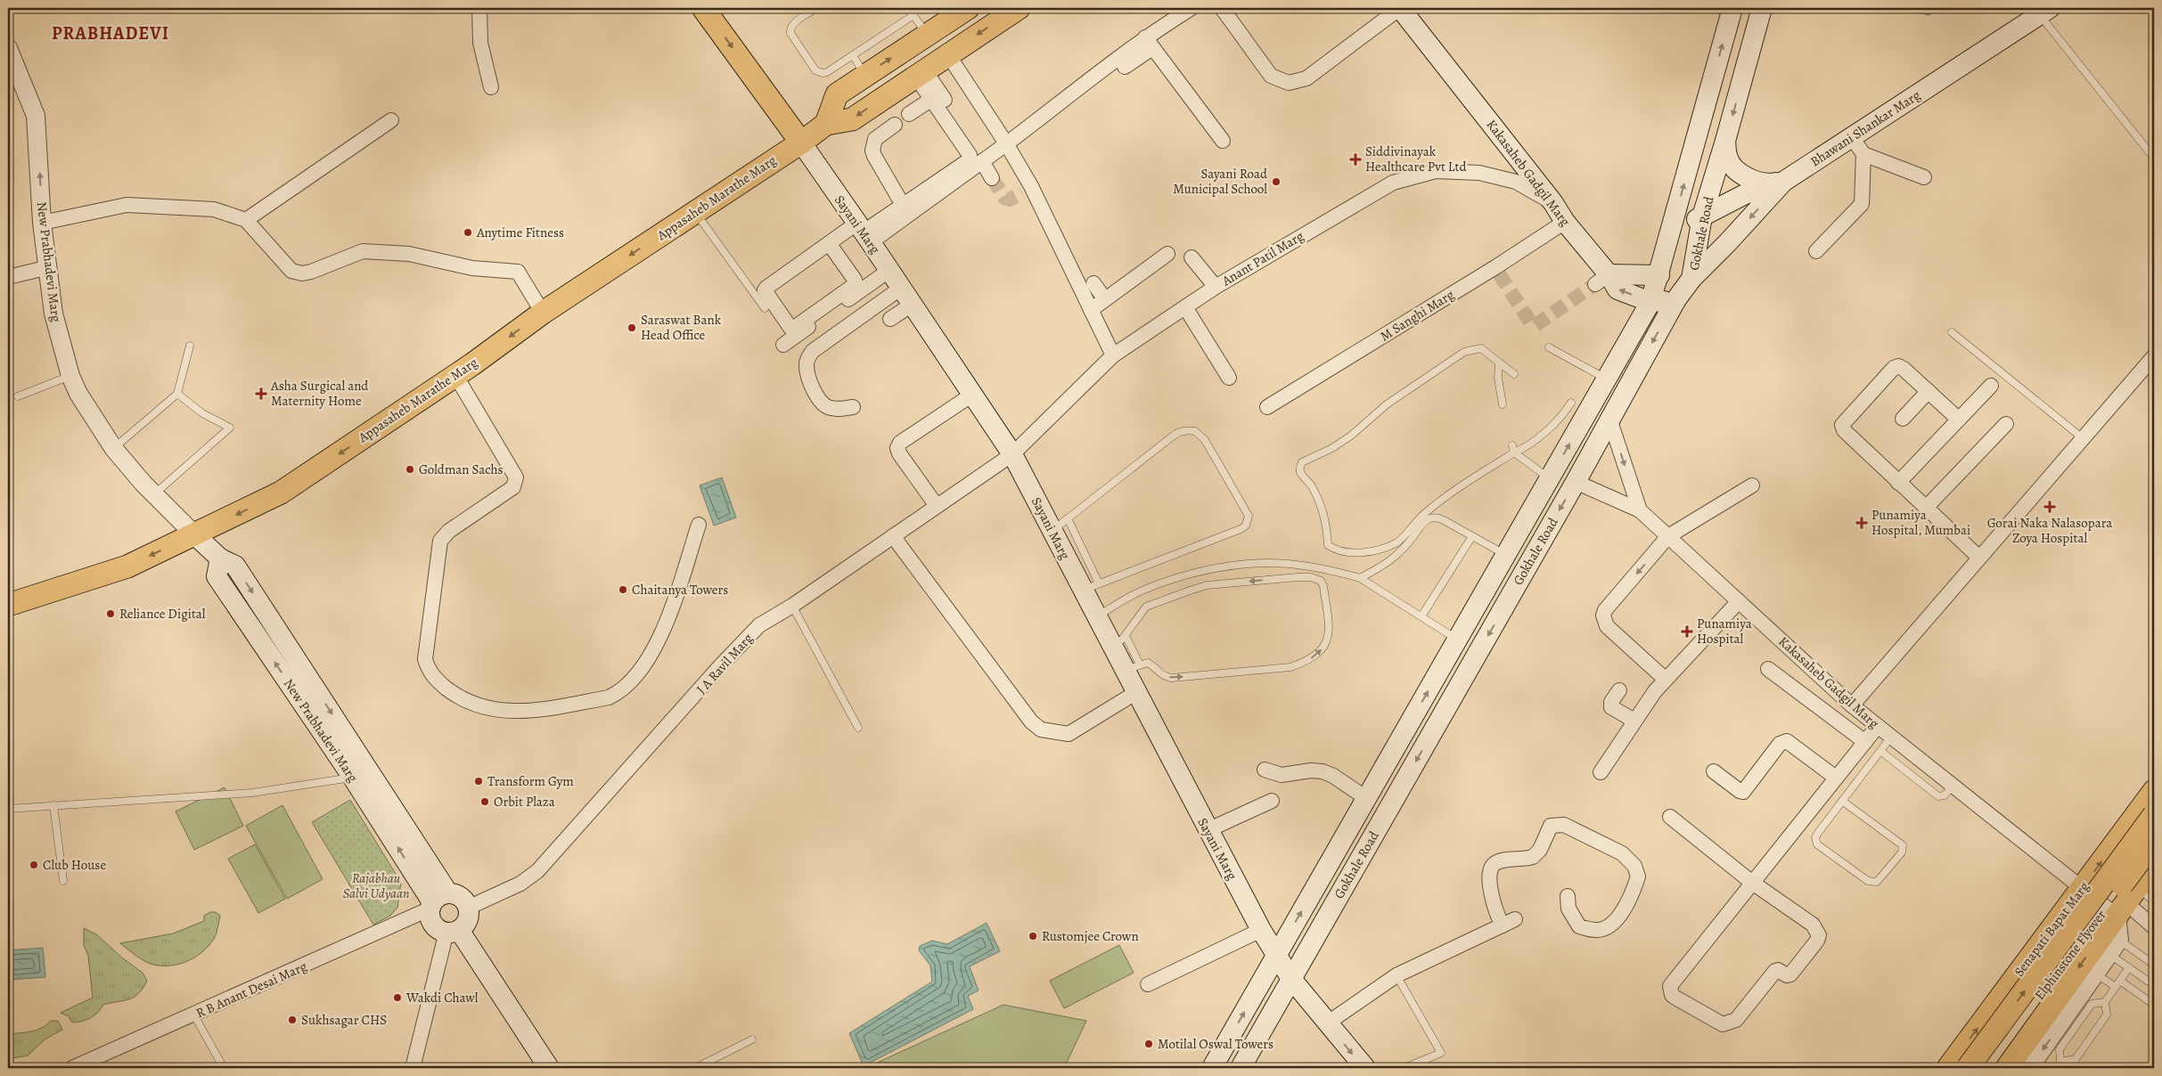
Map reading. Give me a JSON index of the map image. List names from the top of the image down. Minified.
{"streets":{"main road":["Bhawani Shankar Marg","Kakasaheb Gadgil Marg","Appasaheb Marathe Marg","Sayani Marg","Gokhale Road","New Prabhadevi Marg","Senapati Bapat Marg","Elphinstone Flyover"],"street":["Anant Patil Marg","M Sanghi Marg","J A Ravil Marg","R B Anant Desai Marg"]},"crossings":[["Bhawani Shankar Marg","Gokhale Road"],["Kakasaheb Gadgil Marg","Gokhale Road"],["Kakasaheb Gadgil Marg","Anant Patil Marg"],["Kakasaheb Gadgil Marg","M Sanghi Marg"],["Kakasaheb Gadgil Marg","Senapati Bapat Marg"],["Appasaheb Marathe Marg","Sayani Marg"],["Appasaheb Marathe Marg","New Prabhadevi Marg"],["Sayani Marg","Gokhale Road"],["Sayani Marg","Anant Patil Marg"],["Sayani Marg","J A Ravil Marg"],["Anant Patil Marg","J A Ravil Marg"],["New Prabhadevi Marg","J A Ravil Marg"],["New Prabhadevi Marg","R B Anant Desai Marg"],["J A Ravil Marg","R B Anant Desai Marg"]],"one_way":["Appasaheb Marathe Marg"],"districts":["PRABHADEVI"],"parks":["Rajabhau Salvi Udyaan"],"places":{"health":["Siddivinayak Healthcare Pvt Ltd","Asha Surgical and Maternity Home","Gorai Naka Nalasopara Zoya Hospital","Punamiya Hospital, Mumbai","Punamiya Hospital"],"other":["Sayani Road Municipal School","Anytime Fitness","Saraswat Bank Head Office","Goldman Sachs","Chaitanya Towers","Reliance Digital","Transform Gym","Orbit Plaza","Club House","Rustomjee Crown","Wakdi Chawl","Sukhsagar CHS","Motilal Oswal Towers"]}}
